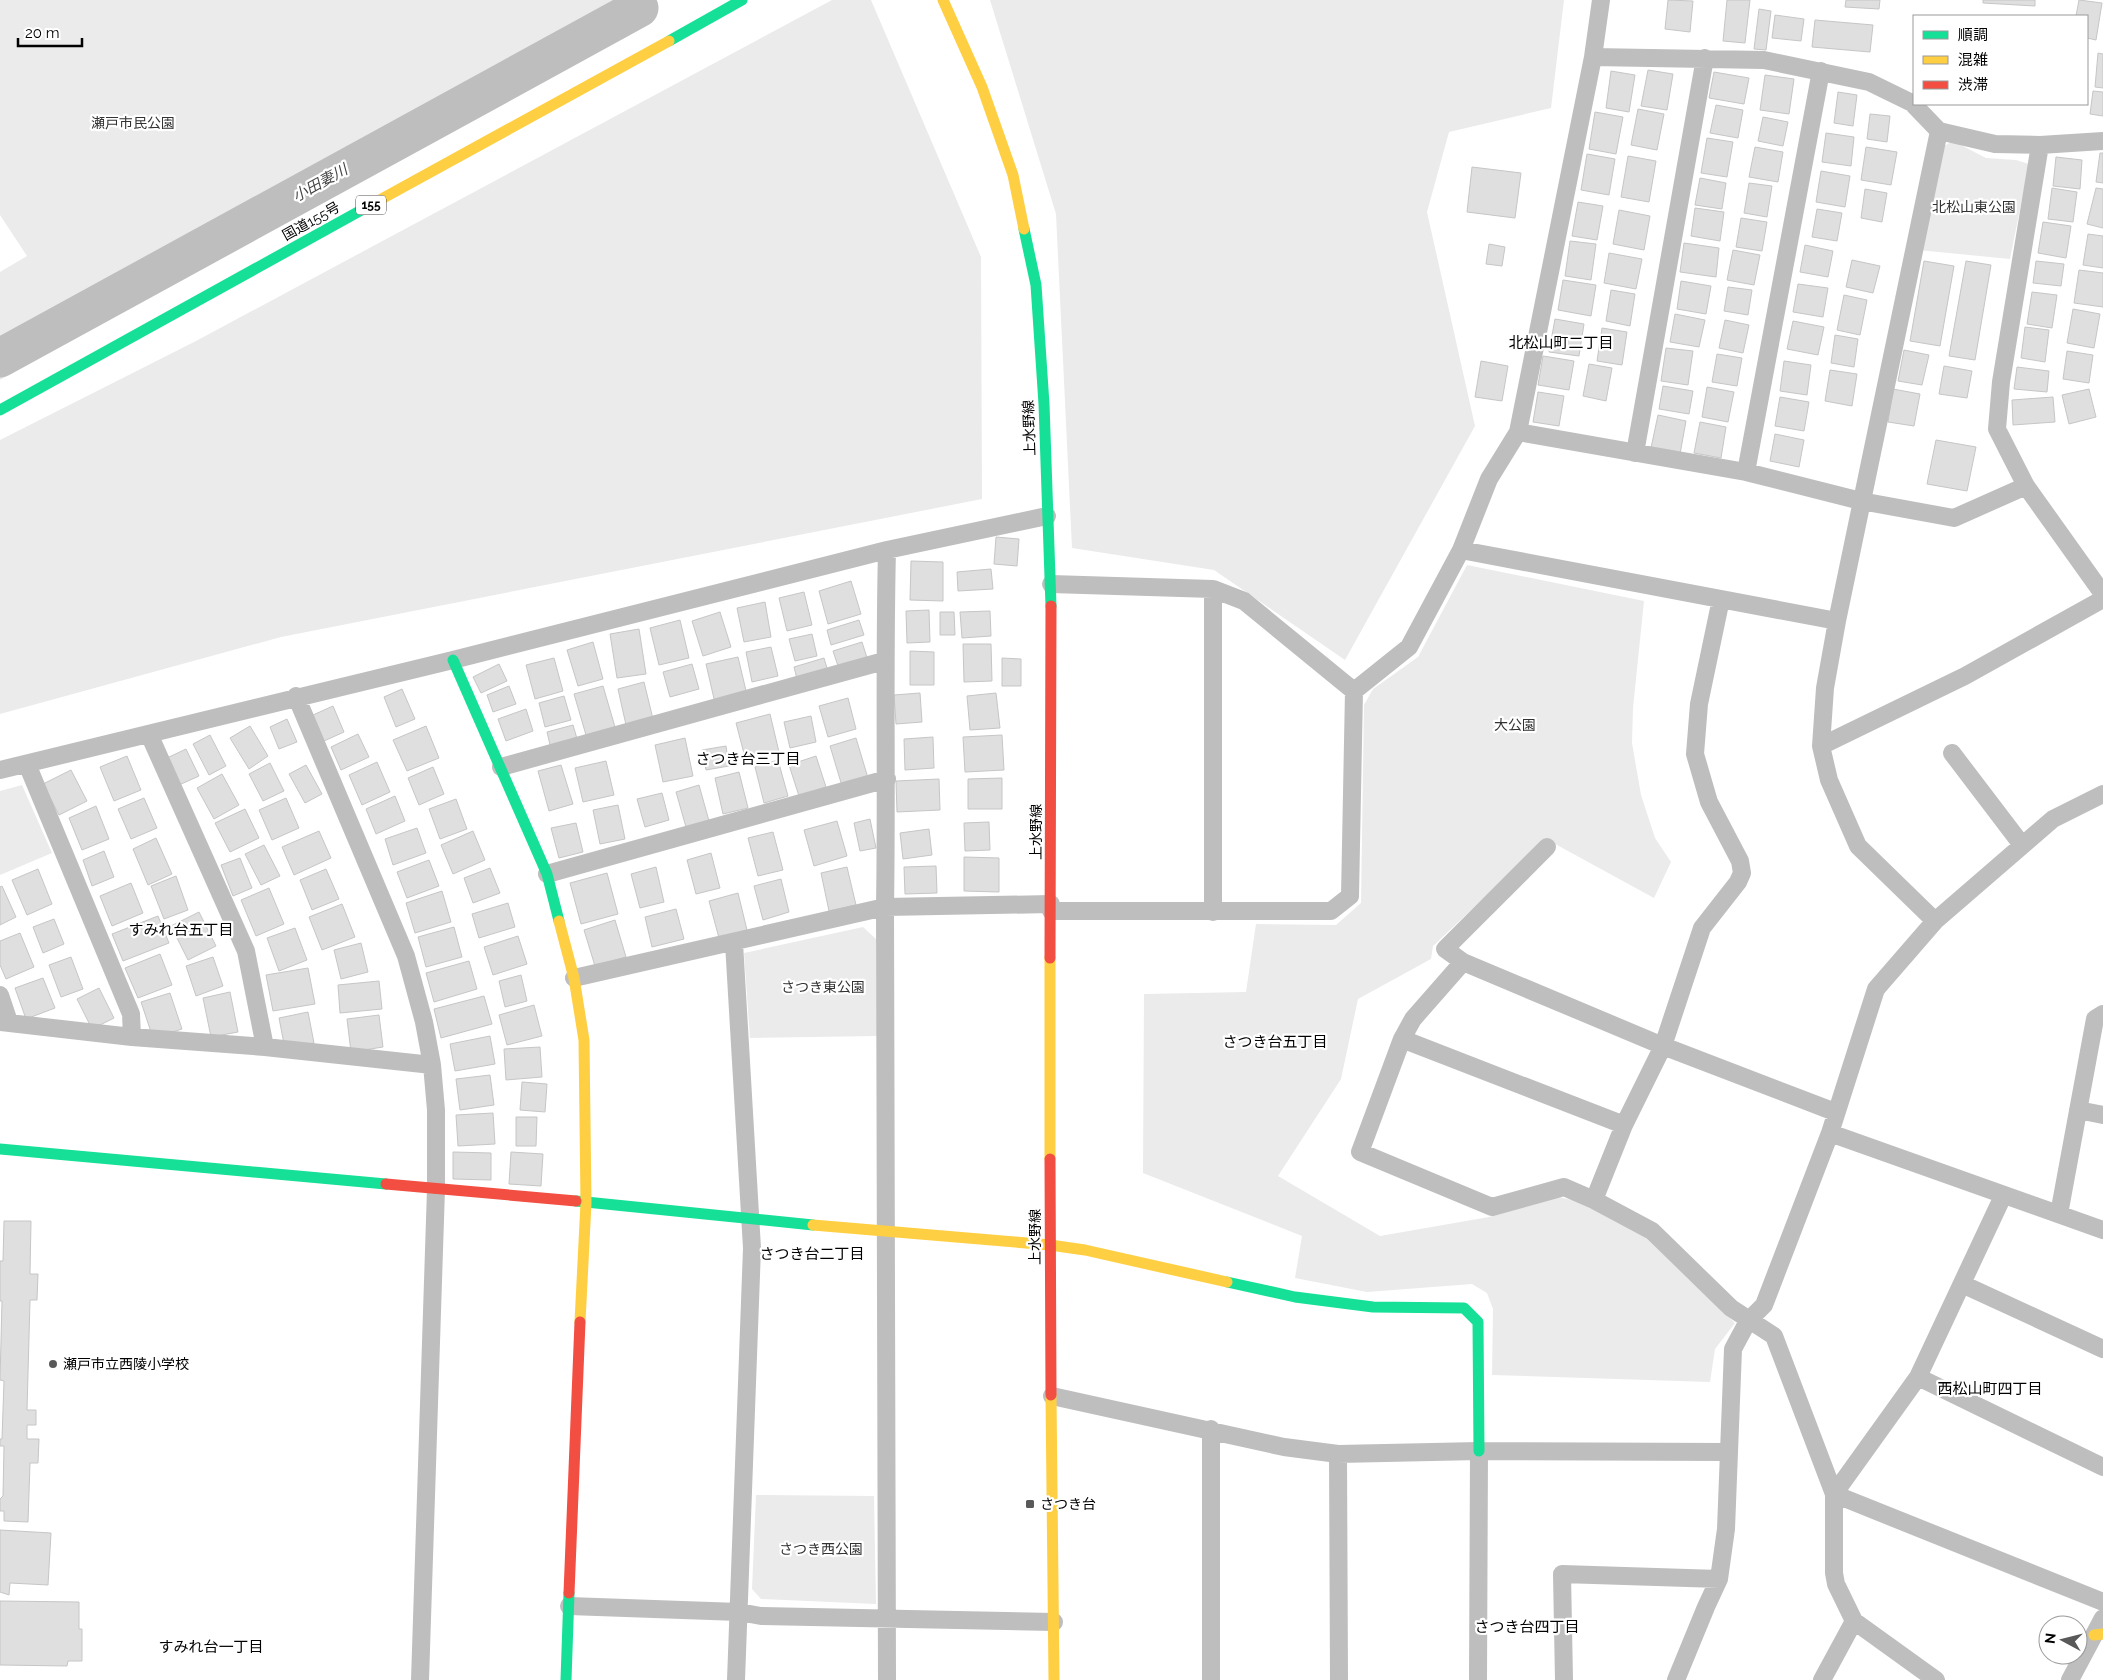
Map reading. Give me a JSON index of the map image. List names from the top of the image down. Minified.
{"streets":{"main road":["155","国道155号","上水野線"]},"districts":["北松山町二丁目","さつき台三丁目","すみれ台五丁目","さつき台五丁目","さつき台二丁目","西松山町四丁目","さつき台四丁目","すみれ台一丁目"],"water":["小田妻川"],"parks":["瀬戸市民公園","北松山東公園","大公園","さつき東公園","さつき西公園"],"places":{"other":["瀬戸市立西陵小学校"],"transit":["さつき台"]},"legend":["順調","混雑","渋滞"],"scale_bar":"20 m","north":"left"}
